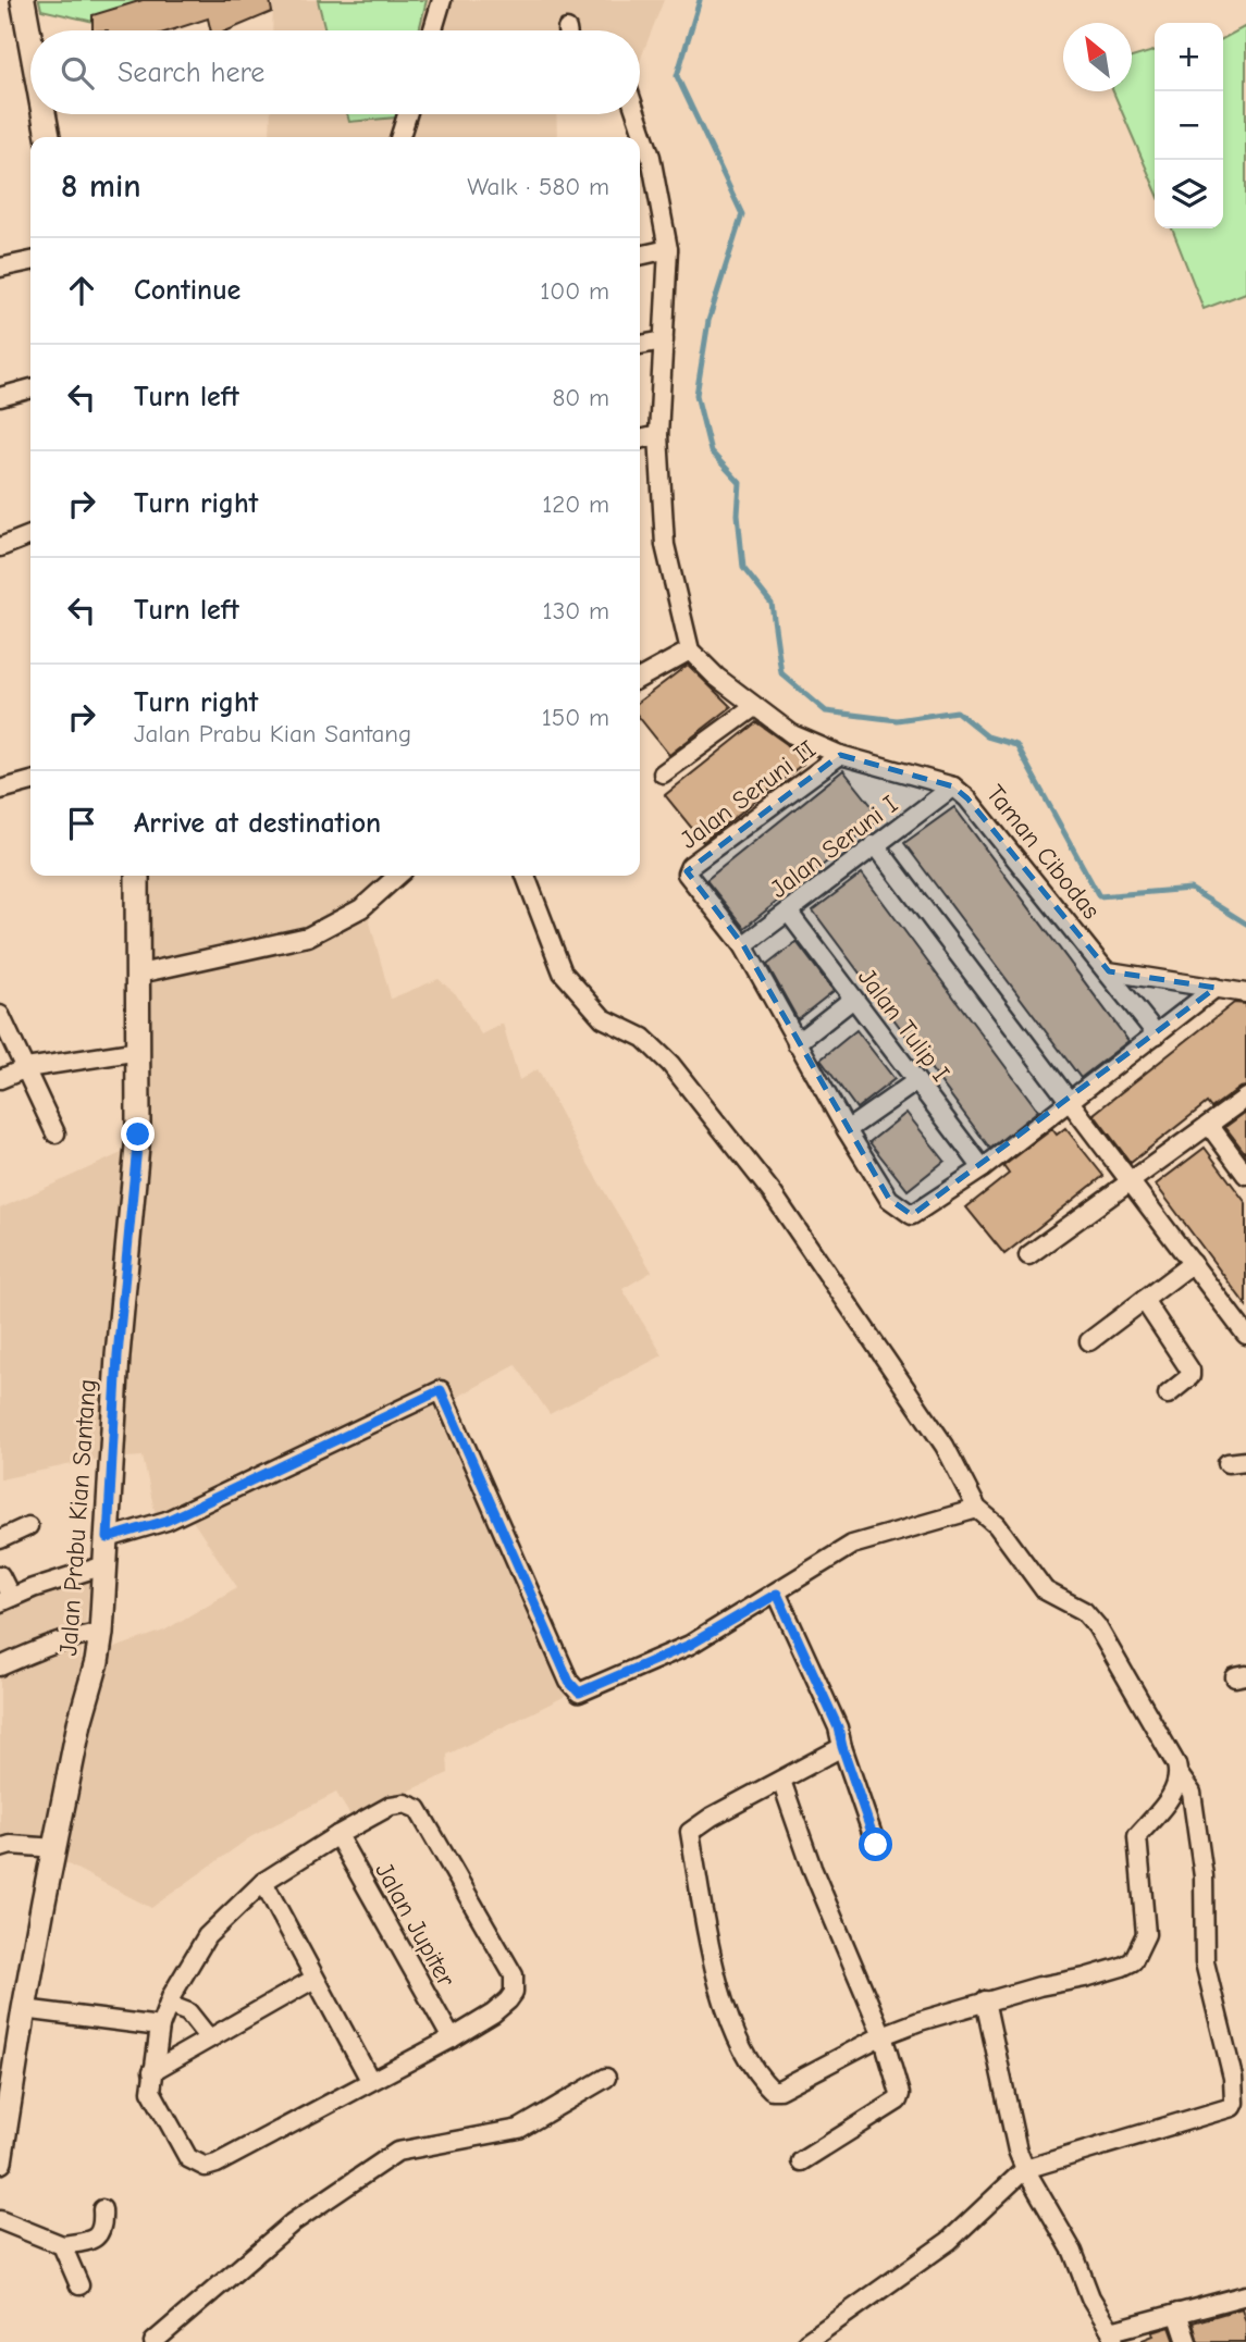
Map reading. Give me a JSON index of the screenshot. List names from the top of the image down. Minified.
{"streets":{"main road":["Jalan Prabu Kian Santang"],"street":["Jalan Seruni II","Jalan Seruni I","Taman Cibodas","Jalan Tulip I","Jalan Jupiter"]},"crossings":[["Jalan Seruni II","Jalan Seruni I"],["Jalan Seruni II","Taman Cibodas"],["Jalan Seruni I","Taman Cibodas"],["Jalan Seruni I","Jalan Tulip I"]],"north":"top left","page":{"map_buttons":["+","−"],"search":"Search here","heading":["8 min","Walk · 580 m"],"list":[["Continue","100 m"],["Turn left","80 m"],["Turn right","120 m"],["Turn left","130 m"],["Turn right","Jalan Prabu Kian Santang","150 m"],"Arrive at destination"]}}
